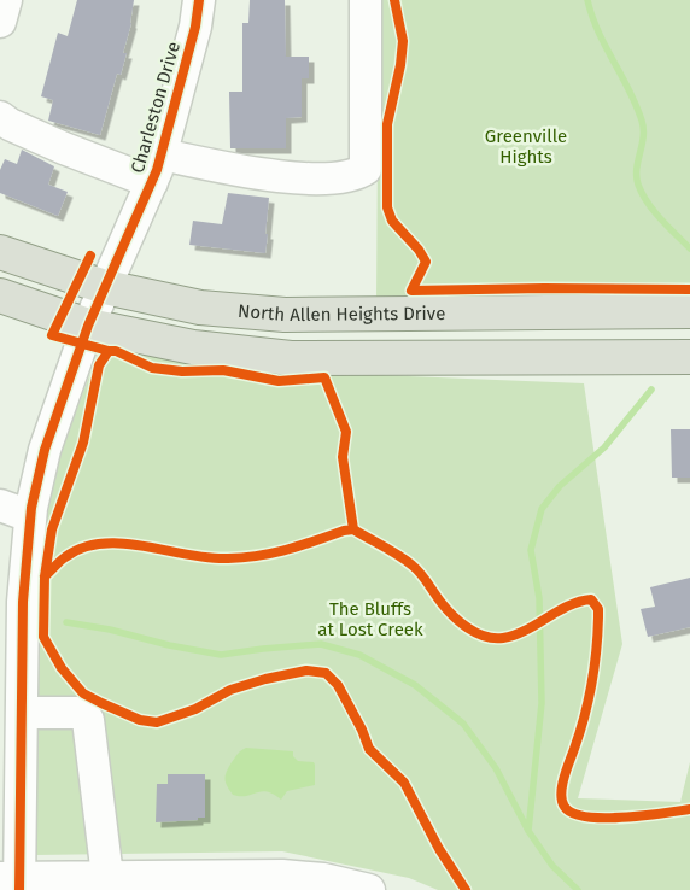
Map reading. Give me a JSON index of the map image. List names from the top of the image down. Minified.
{"streets":{"main road":["North Allen Heights Drive"],"street":["Charleston Drive"]},"crossings":[["Charleston Drive","North Allen Heights Drive"]],"parks":["Greenville Hights","The Bluffs at Lost Creek"]}
